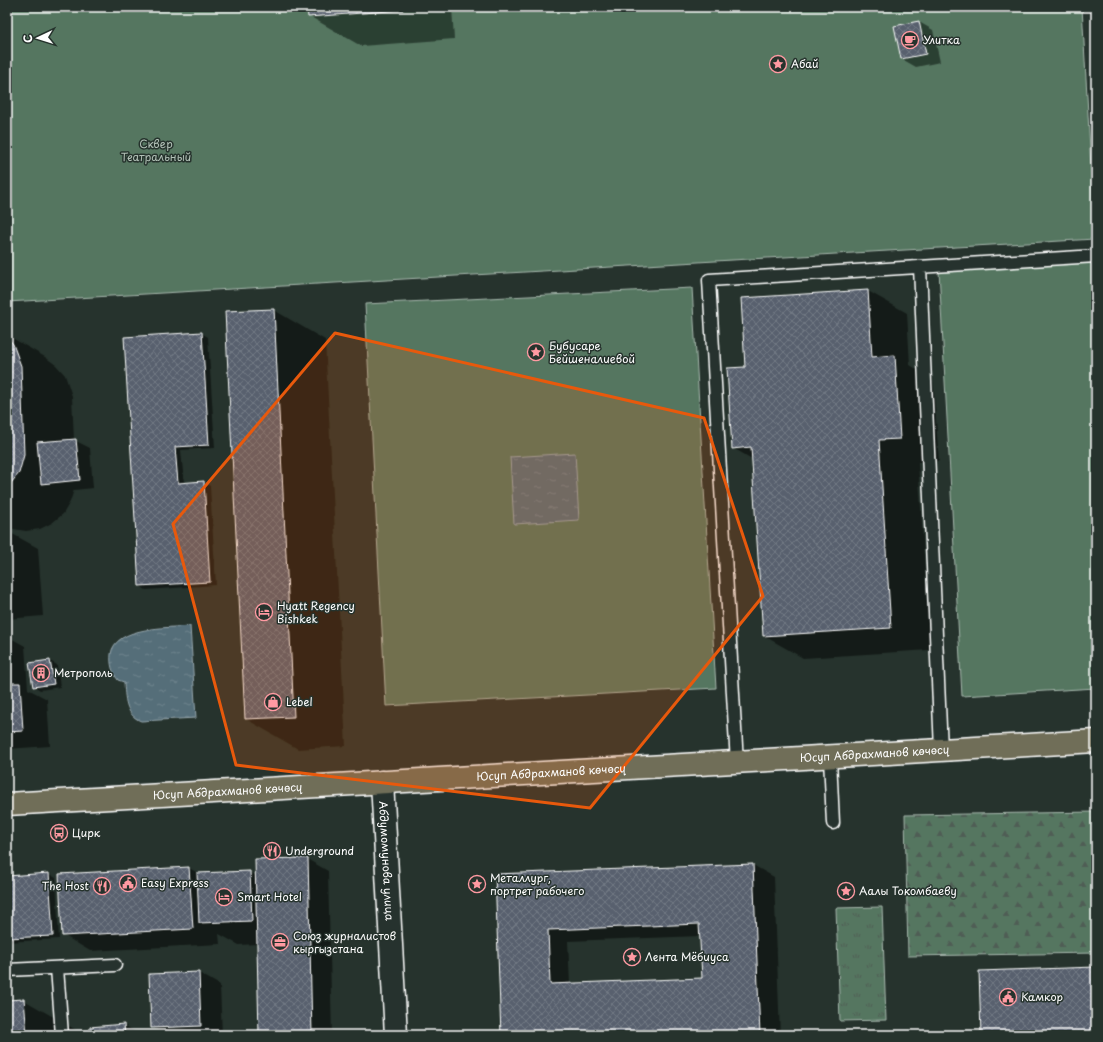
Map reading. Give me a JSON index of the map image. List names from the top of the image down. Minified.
{"streets":{"main road":["Юсуп Абдрахманов көчөсү"],"street":["Абдумомунова улица"]},"crossings":[["Юсуп Абдрахманов көчөсү","Абдумомунова улица"]],"parks":["Сквер Театральный"],"places":{"cafe":["Улитка"],"place":["Абай","Бубусаре Бейшеналиевой","Металлург, портрет рабочего","Аалы Токомбаеву","Лента Мёбиуса"],"hotel":["Hyatt Regency Bishkek","Smart Hotel"],"building":["Метрополь"],"shop":["Lebel"],"bus stop":["Цирк"],"restaurant":["Underground","The Host"],"public building":["Easy Express","Камкор"],"office":["Союз журналистов кыргызстана"]},"north":"left"}
